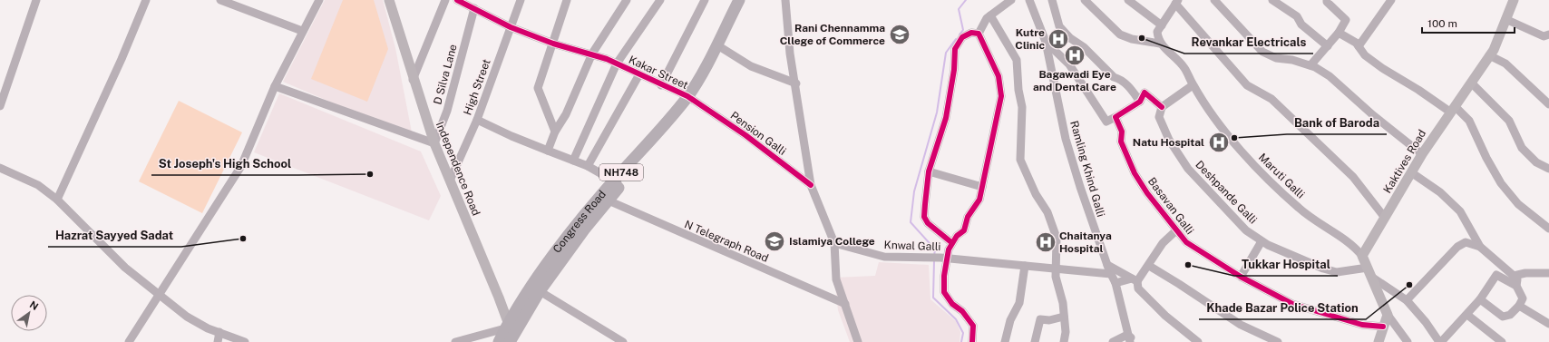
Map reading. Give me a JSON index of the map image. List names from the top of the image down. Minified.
{"streets":{"highway":["NH748","Congress Road"],"main road":["Kaktives Road","Independence Road"],"street":["Kakar Street","D Silva Lane","High Street","Pension Galli","Ramling Khind Galli","Maruti Galli","Deshpande Galli","Basavan Galli","N Telegraph Road","Knwal Galli"]},"crossings":[["Kakar Street","D Silva Lane"],["Kakar Street","High Street"],["Kakar Street","Pension Galli"],["Kakar Street","Congress Road"],["D Silva Lane","Independence Road"],["High Street","Independence Road"],["Pension Galli","Congress Road"],["Kaktives Road","Maruti Galli"],["Independence Road","Congress Road"],["Ramling Khind Galli","Knwal Galli"],["Congress Road","N Telegraph Road"]],"places":{"school or university":["Rani Chennamma Cllege of Commerce","Islamiya College"],"other":["Revankar Electricals","Bank of Baroda","St Joseph's High School","Hazrat Sayyed Sadat","Tukkar Hospital","Khade Bazar Police Station"],"hospital":["Kutre Clinic","Bagawadi Eye and Dental Care","Natu Hospital","Chaitanya Hospital"]},"scale_bar":"100 m","north":"top right"}
